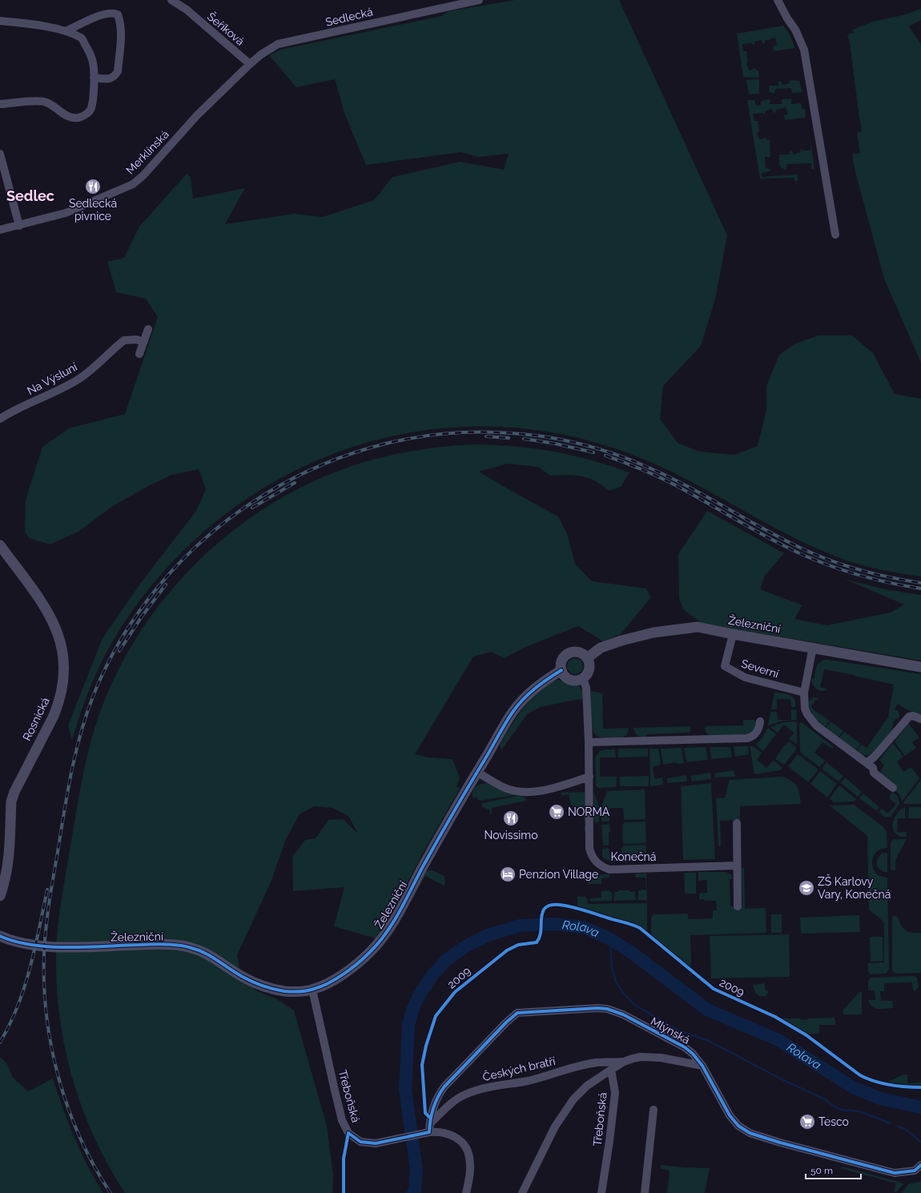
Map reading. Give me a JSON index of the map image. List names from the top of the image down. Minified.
{"streets":{"street":["Sedlecká","Šeříková","Merklínská","Na Výsluní","Železniční","Severní","Rosnická","Konečná","Mlýnská","Českých bratří","Třeboňská"],"cycle path":["2009"]},"crossings":[["Sedlecká","Šeříková"],["Sedlecká","Merklínská"],["Šeříková","Merklínská"],["Železniční","Severní"],["Železniční","Konečná"],["Železniční","Třeboňská"],["Mlýnská","Českých bratří"],["Mlýnská","Třeboňská"],["Českých bratří","Třeboňská"]],"districts":["Sedlec"],"water":["Rolava"],"places":{"restaurant":["Sedlecká pivnice","Novissimo"],"supermarket":["NORMA","Tesco"],"hotel":["Penzion Village"],"school or university":["ZŠ Karlovy Vary, Konečná"]},"scale_bar":"50 m"}
